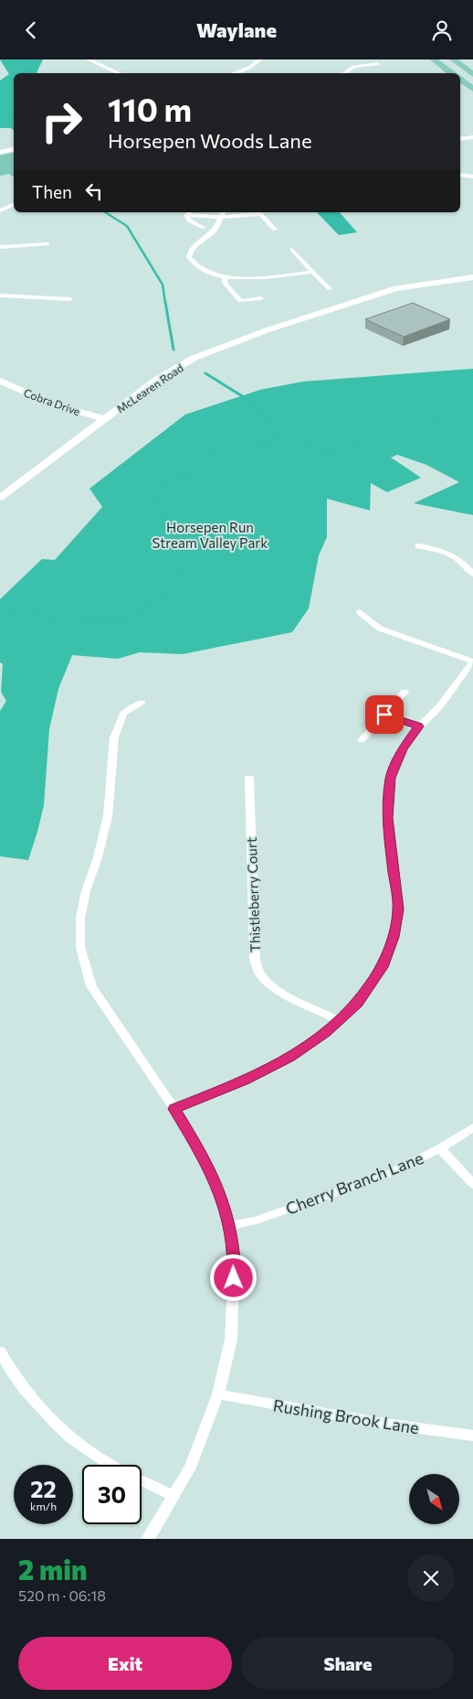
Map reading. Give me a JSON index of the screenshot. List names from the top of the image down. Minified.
{"streets":{"main road":["McLearen Road","Cobra Drive"],"street":["Thistleberry Court","Cherry Branch Lane","Rushing Brook Lane"]},"crossings":[["McLearen Road","Cobra Drive"]],"parks":["Horsepen Run Stream Valley Park"],"north":"bottom right","page":{"header":"Waylane","turn":["110 m","Horsepen Woods Lane"],"then":"Then","speed":"22 km/h","limit":"30","heading":["2 min","520 m · 06:18"],"buttons":["Exit","Share"]}}
